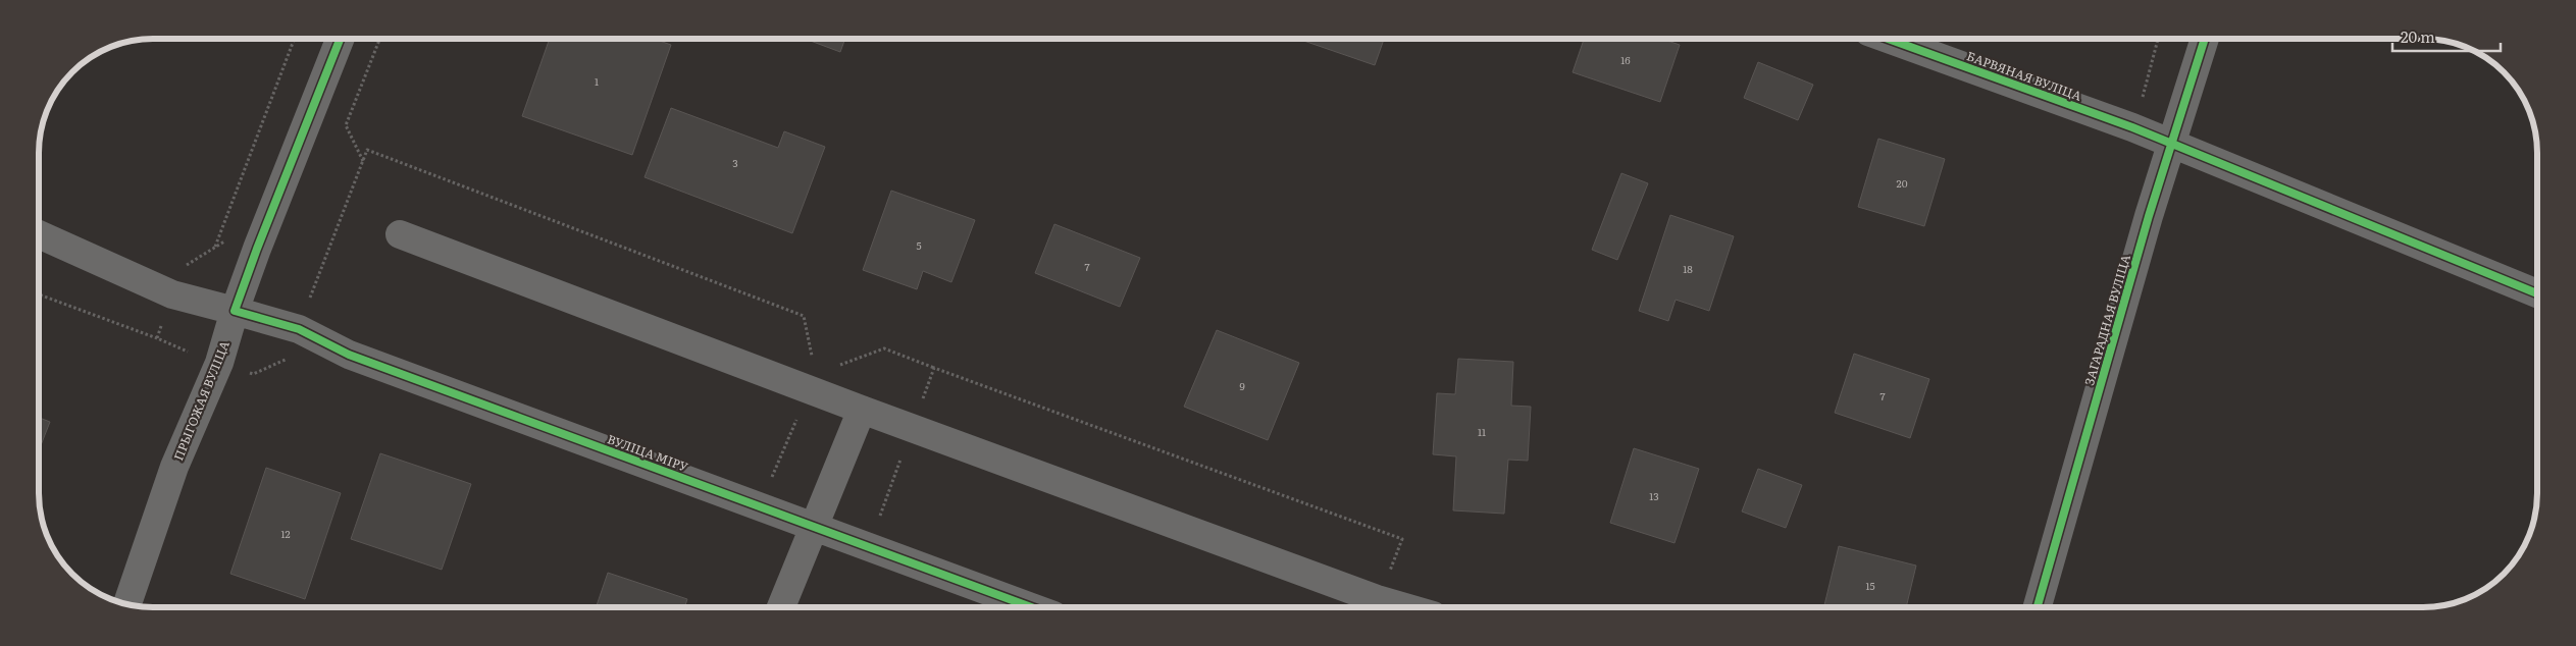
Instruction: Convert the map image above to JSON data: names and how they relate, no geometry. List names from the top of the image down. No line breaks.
{"streets":{"street":["БАРВЯНАЯ ВУЛІЦА","ЗАГАРАДНАЯ ВУЛІЦА","ПРЫГОЖАЯ ВУЛІЦА","ВУЛІЦА МІРУ"]},"crossings":[["БАРВЯНАЯ ВУЛІЦА","ЗАГАРАДНАЯ ВУЛІЦА"],["ПРЫГОЖАЯ ВУЛІЦА","ВУЛІЦА МІРУ"]],"house_numbers":["16","1","3","20","5","7","18","9","7","11","13","12","15"],"scale_bar":"20 m"}
